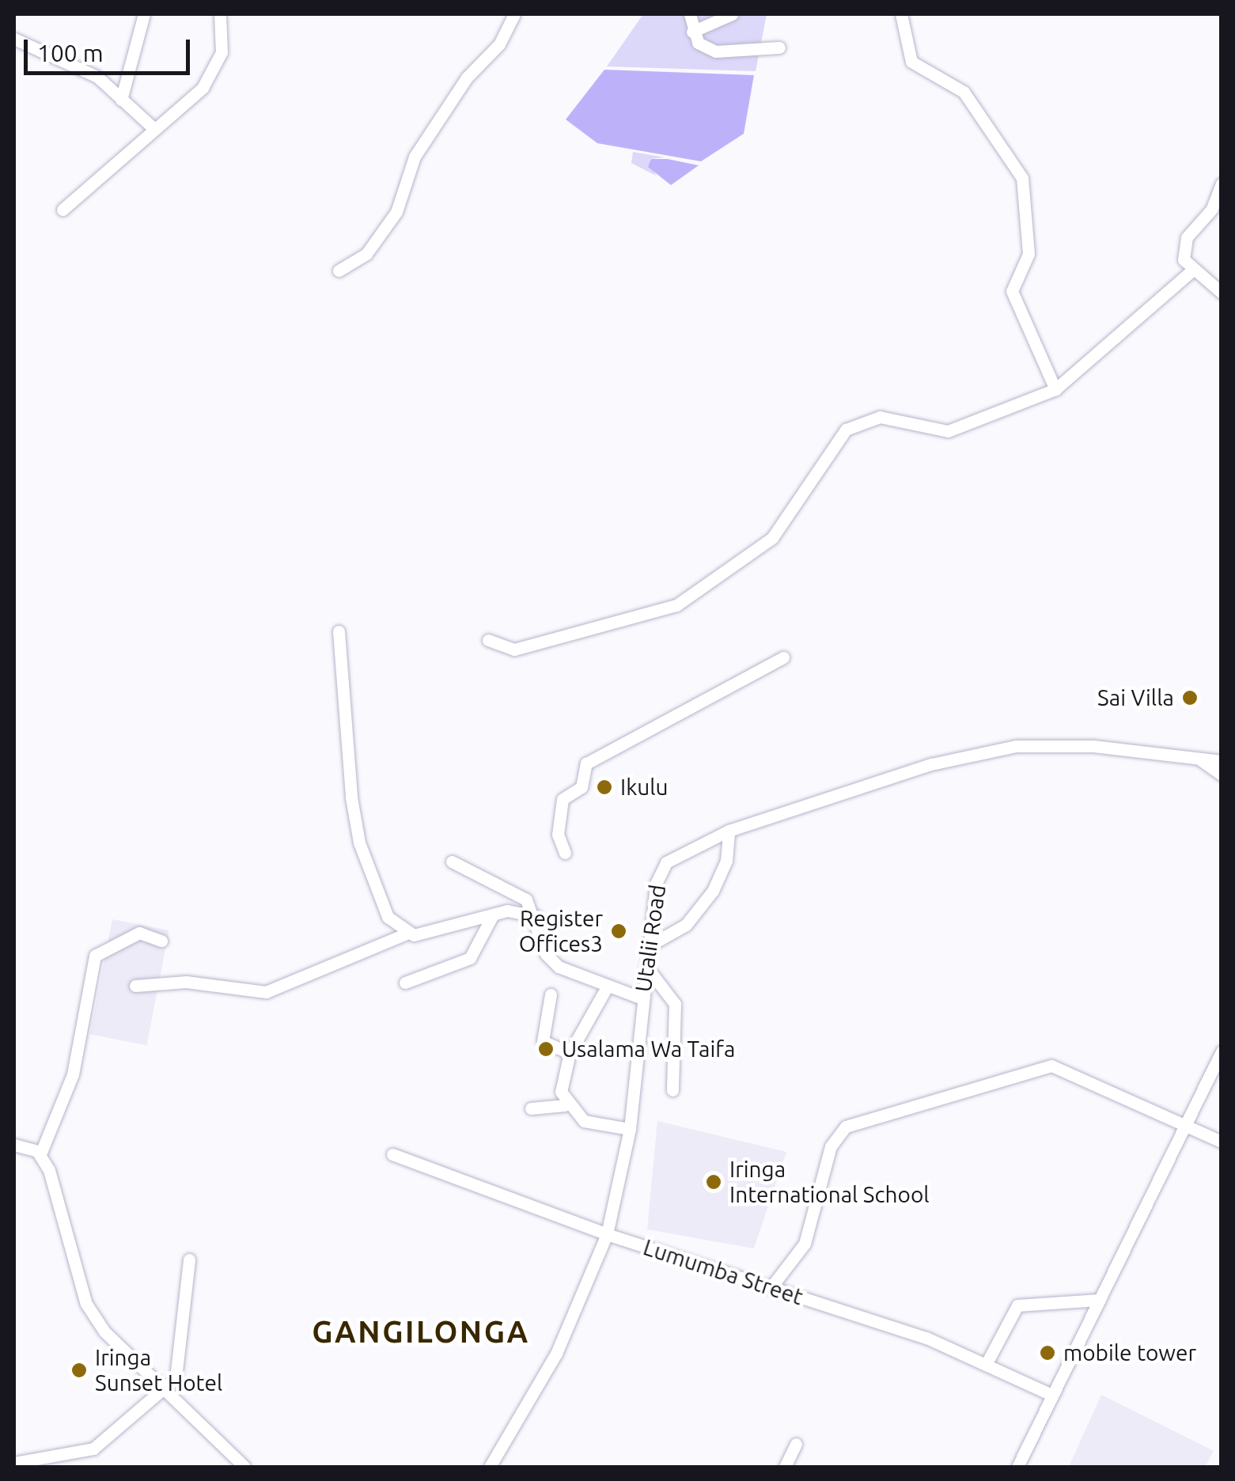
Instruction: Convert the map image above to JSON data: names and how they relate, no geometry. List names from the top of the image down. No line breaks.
{"streets":{"street":["Utalii Road","Lumumba Street"]},"crossings":[["Utalii Road","Lumumba Street"]],"districts":["GANGILONGA"],"places":["Sai Villa","Ikulu","Register Offices3","Usalama Wa Taifa","Iringa International School","mobile tower","Iringa Sunset Hotel"],"scale_bar":"100 m"}
